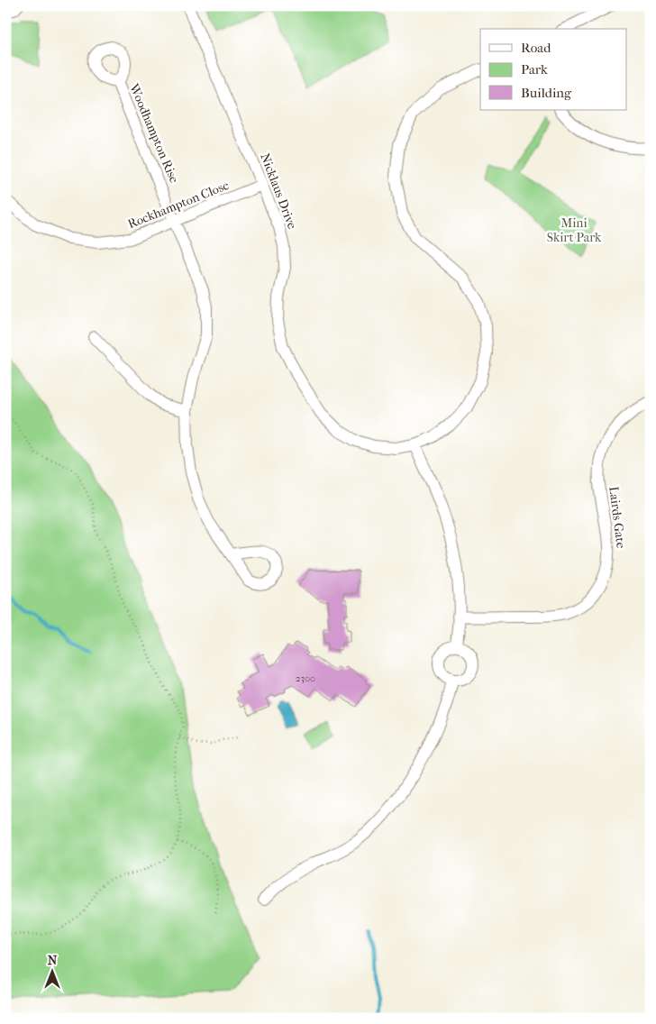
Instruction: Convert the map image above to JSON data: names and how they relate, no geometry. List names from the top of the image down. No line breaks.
{"streets":{"street":["Woodhampton Rise","Nicklaus Drive","Rockhampton Close","Lairds Gate"]},"crossings":[["Woodhampton Rise","Rockhampton Close"],["Nicklaus Drive","Rockhampton Close"]],"parks":["Mini Skirt Park"],"house_numbers":["2300"],"legend":["Road","Park","Building"],"north":"top"}
